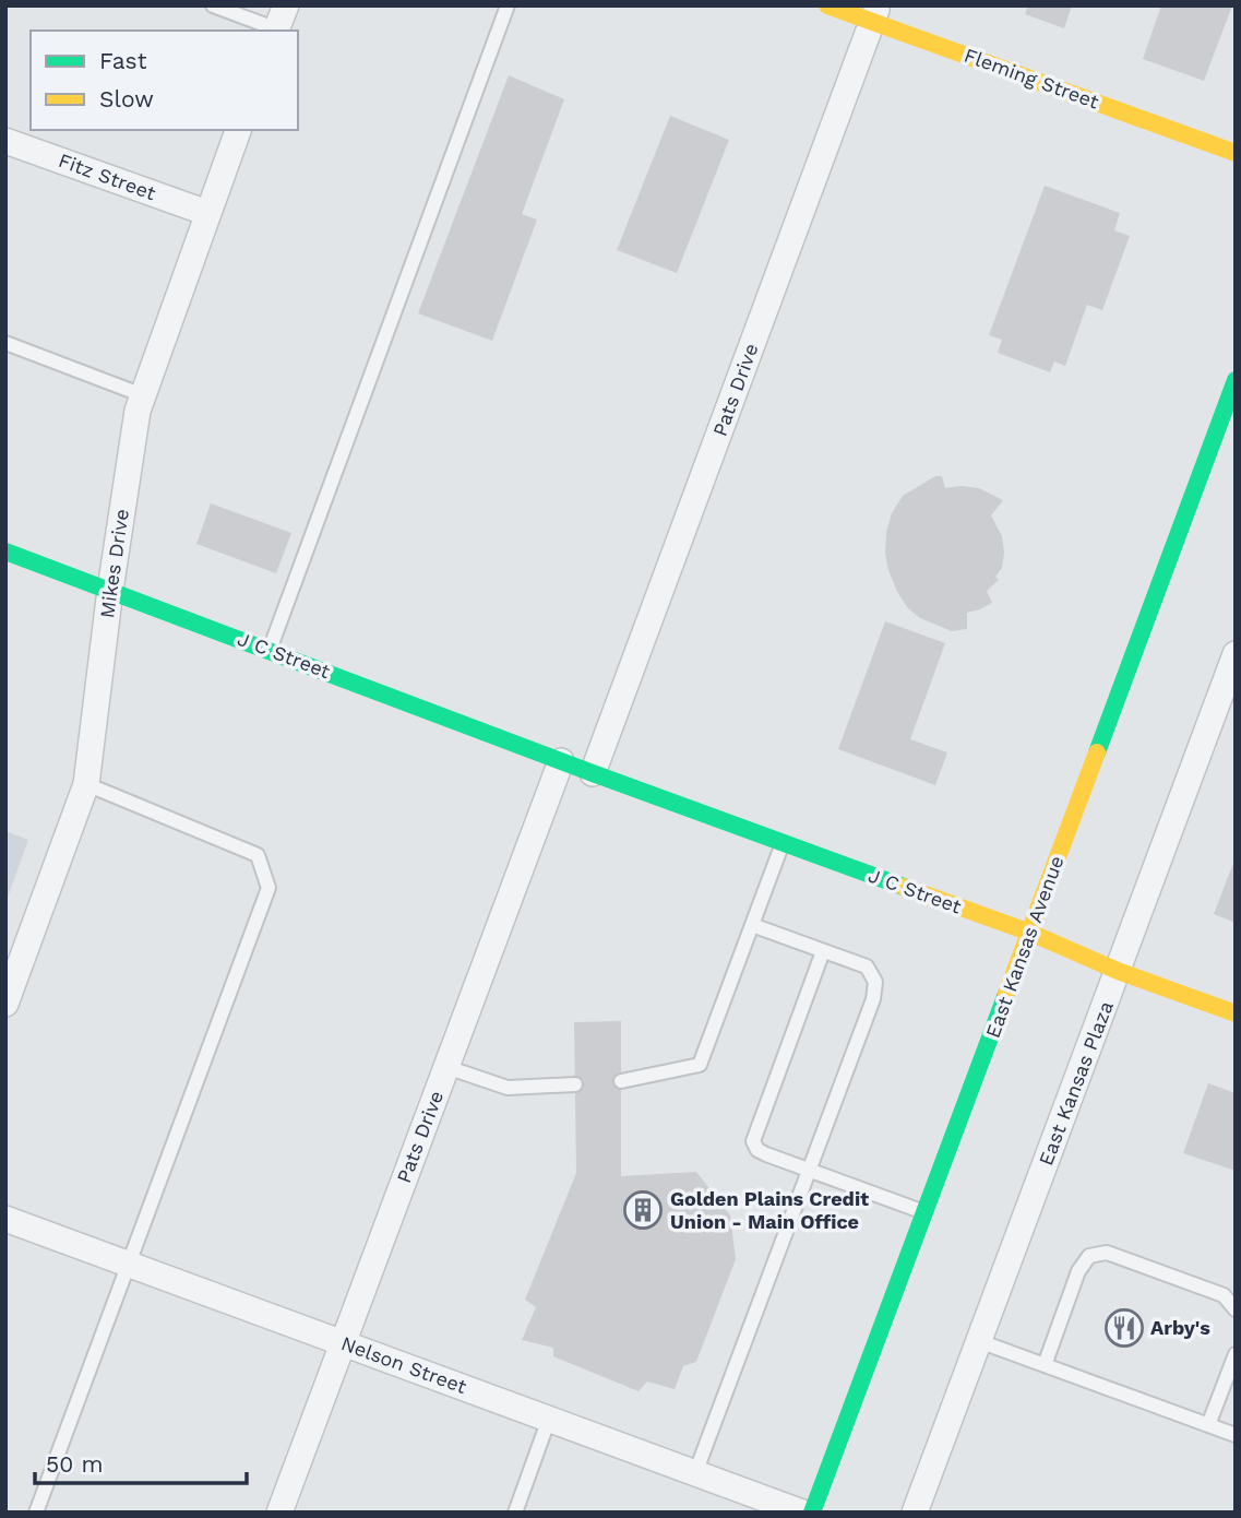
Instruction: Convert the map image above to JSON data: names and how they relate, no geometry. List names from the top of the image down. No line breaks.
{"streets":{"street":["Fleming Street","Fitz Street","Pats Drive","Mikes Drive","J C Street","East Kansas Avenue","East Kansas Plaza","Nelson Street"]},"crossings":[["Fleming Street","Pats Drive"],["Fitz Street","Mikes Drive"],["Pats Drive","J C Street"],["Pats Drive","Nelson Street"],["Mikes Drive","J C Street"],["J C Street","East Kansas Avenue"],["J C Street","East Kansas Plaza"]],"places":{"building":["Golden Plains Credit Union - Main Office"],"restaurant":["Arby's"]},"legend":["Fast","Slow"],"scale_bar":"50 m"}
